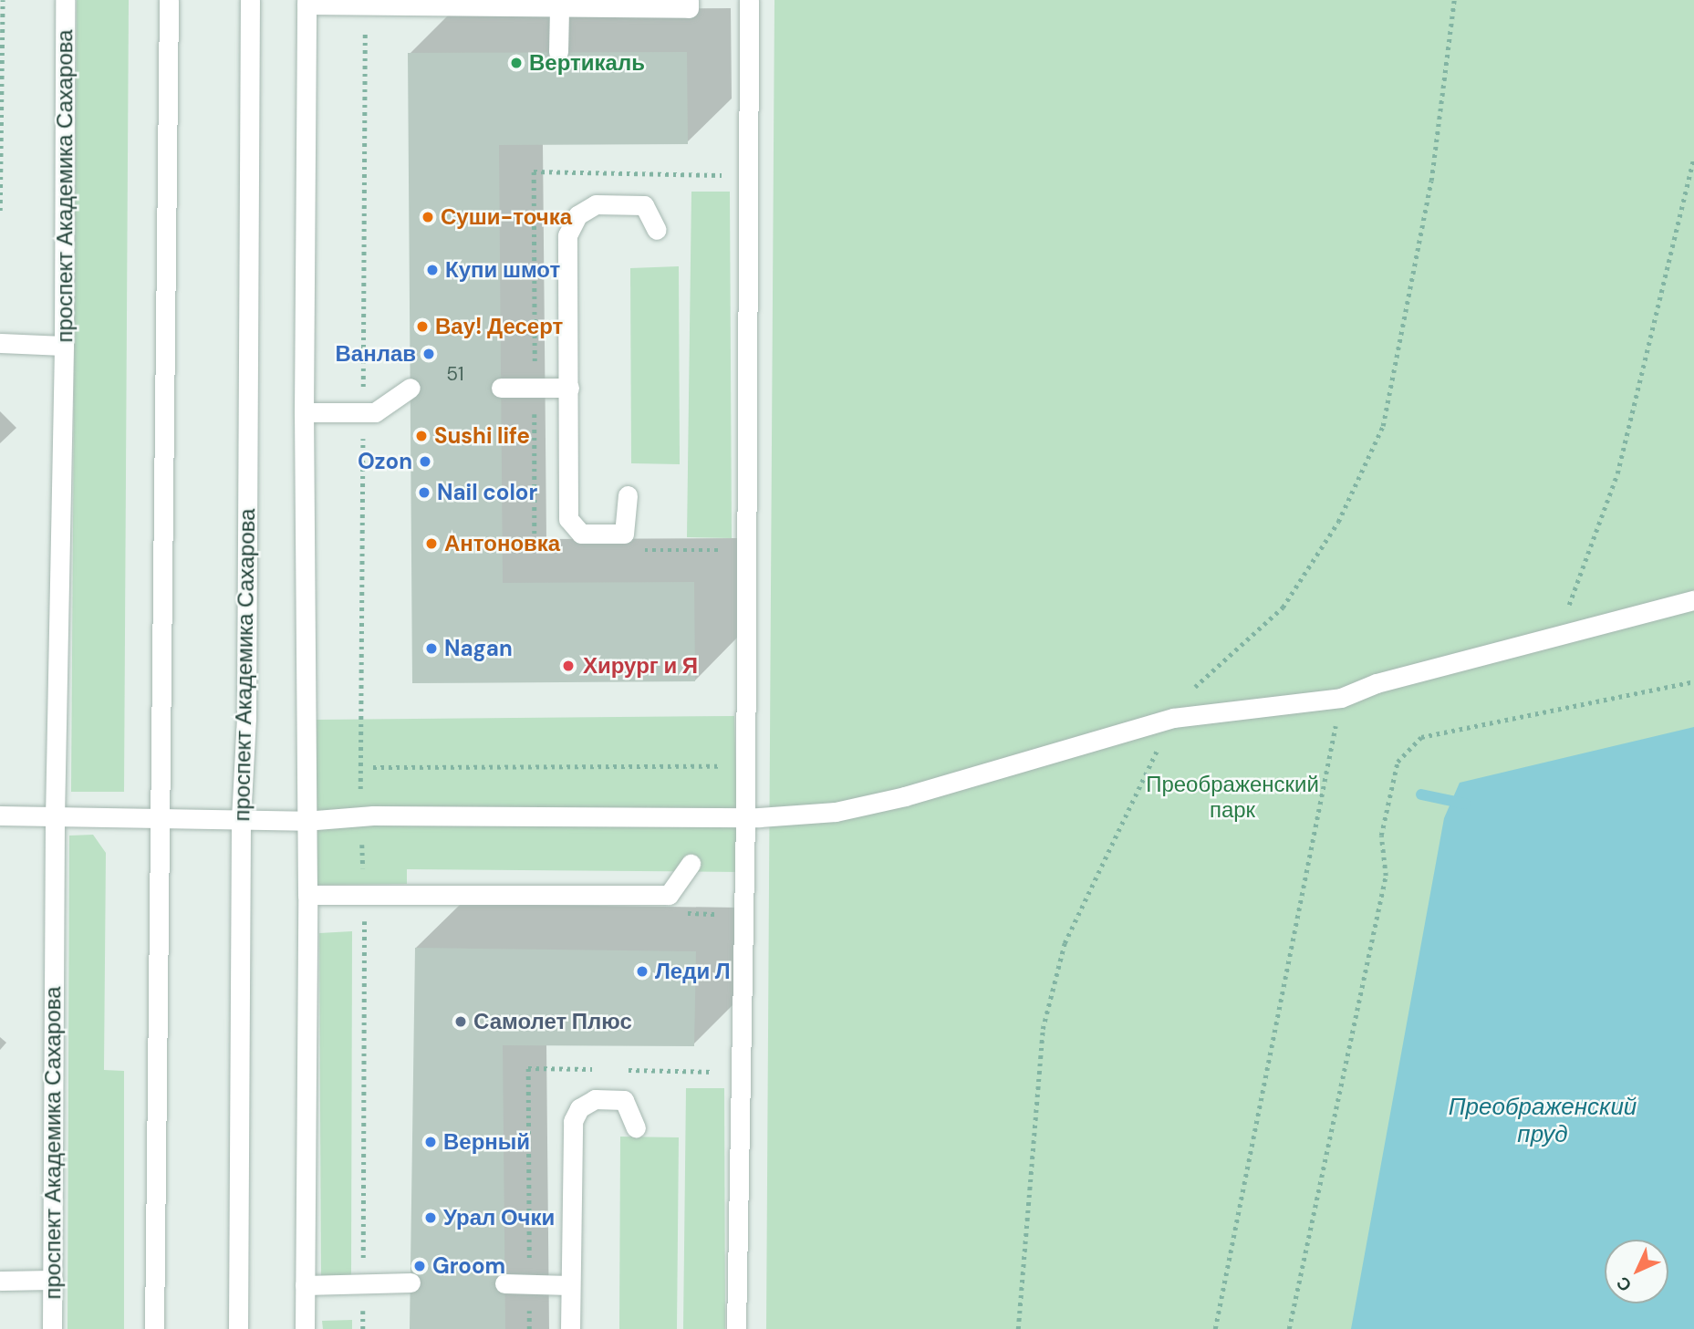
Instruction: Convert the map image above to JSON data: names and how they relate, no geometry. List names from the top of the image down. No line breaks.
{"streets":{"street":["проспект Академика Сахарова"]},"water":["Преображенский пруд"],"parks":["Преображенский парк"],"places":["Вертикаль","Суши-точка","Купи шмот","Вау! Десерт","Ванлав","Sushi life","Ozon","Nail color","Антоновка","Nagan","Хирург и Я","Леди Л","Самолет Плюс","Верный","Урал Очки","Groom"],"house_numbers":["51"],"north":"bottom left"}
